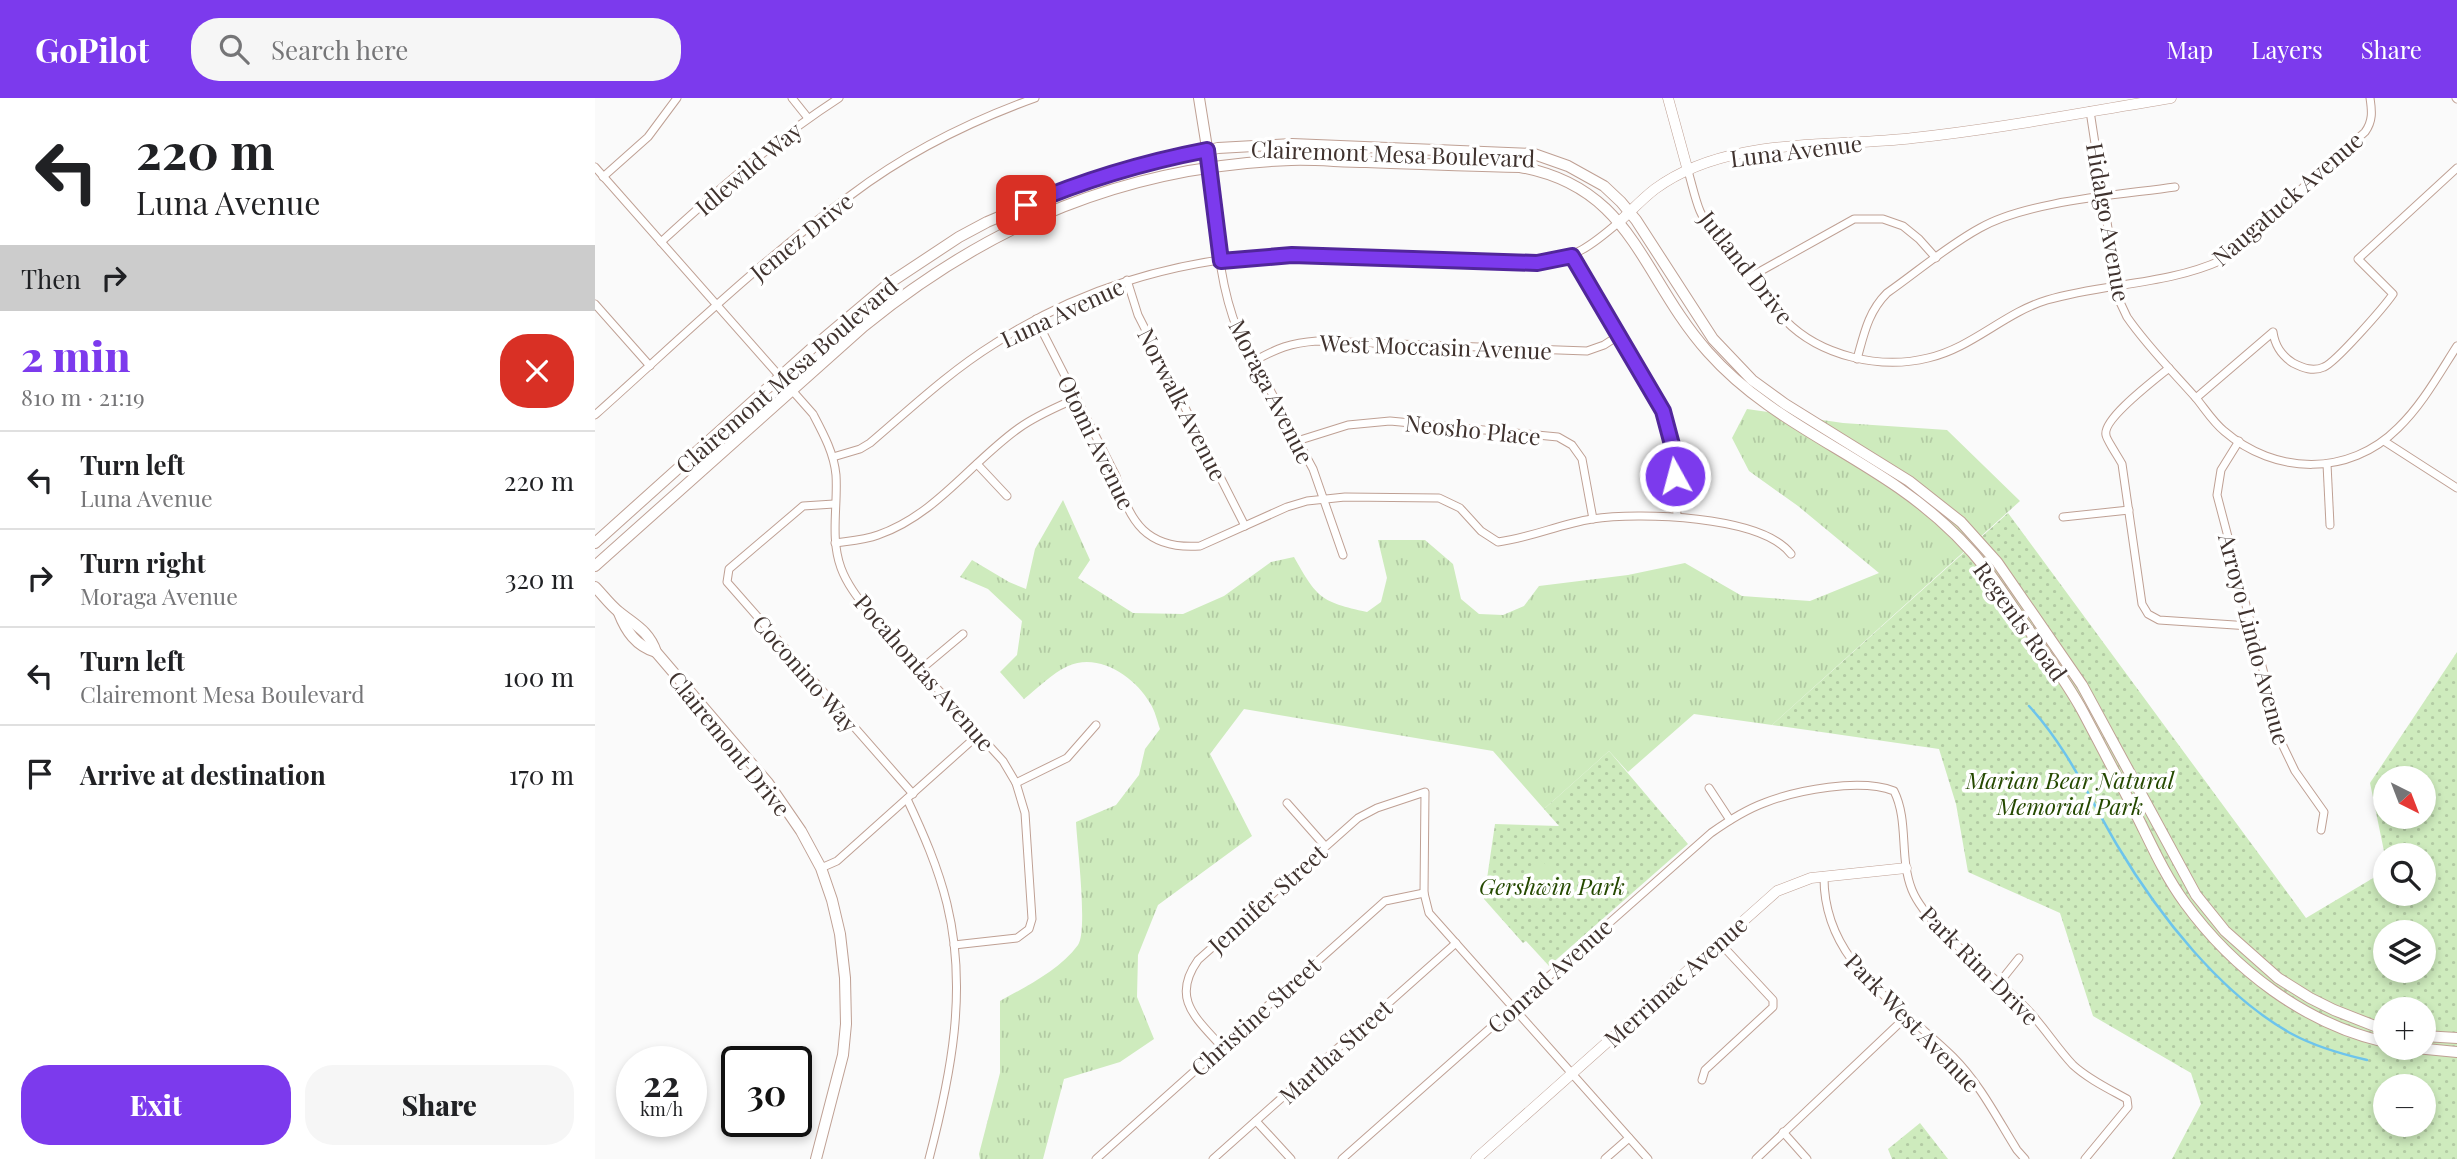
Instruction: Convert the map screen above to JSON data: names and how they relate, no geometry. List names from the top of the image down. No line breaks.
{"streets":{"main road":["Clairemont Mesa Boulevard","Moraga Avenue","Regents Road","Clairemont Drive"],"street":["Luna Avenue","Idlewild Way","Naugatuck Avenue","Hidalgo Avenue","Jemez Drive","Jutland Drive","West Moccasin Avenue","Norwalk Avenue","Neosho Place","Otomi Avenue","Arroyo Lindo Avenue","Pocahontas Avenue","Coconino Way","Jennifer Street","Park Rim Drive","Conrad Avenue","Merrimac Avenue","Christine Street","Park West Avenue","Martha Street"]},"crossings":[["Luna Avenue","Clairemont Mesa Boulevard"],["Luna Avenue","Hidalgo Avenue"],["Luna Avenue","Jutland Drive"],["Luna Avenue","Moraga Avenue"],["Luna Avenue","Norwalk Avenue"],["Luna Avenue","Otomi Avenue"],["Luna Avenue","Regents Road"],["Luna Avenue","Pocahontas Avenue"],["Clairemont Mesa Boulevard","Moraga Avenue"],["Clairemont Mesa Boulevard","Regents Road"],["Clairemont Mesa Boulevard","Pocahontas Avenue"],["Idlewild Way","Pocahontas Avenue"],["Naugatuck Avenue","Hidalgo Avenue"],["Naugatuck Avenue","Jutland Drive"],["Hidalgo Avenue","Arroyo Lindo Avenue"],["Jemez Drive","Pocahontas Avenue"],["West Moccasin Avenue","Moraga Avenue"],["Moraga Avenue","Neosho Place"],["Norwalk Avenue","Otomi Avenue"],["Pocahontas Avenue","Coconino Way"],["Jennifer Street","Christine Street"],["Park Rim Drive","Conrad Avenue"],["Park Rim Drive","Merrimac Avenue"],["Merrimac Avenue","Park West Avenue"]],"parks":["Marian Bear Natural Memorial Park","Gershwin Park"],"north":"bottom right","page":{"header":"GoPilot","search":"Search here","nav":["Map","Layers","Share"],"turn":["220 m","Luna Avenue"],"then":"Then","heading":["2 min","810 m · 21:19"],"list":[{"name":"Turn left","note":"Luna Avenue","value":"220 m"},{"name":"Turn right","note":"Moraga Avenue","value":"320 m"},{"name":"Turn left","note":"Clairemont Mesa Boulevard","value":"100 m"},{"name":"Arrive at destination","value":"170 m"}],"map_buttons":["+","−"],"speed":"22 km/h","limit":"30","buttons":["Exit","Share"]}}
